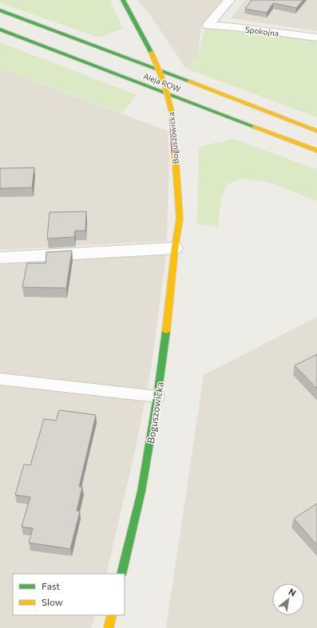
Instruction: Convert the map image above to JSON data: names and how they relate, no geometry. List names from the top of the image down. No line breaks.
{"streets":{"main road":["Aleja ROW","Boguszowicka"],"street":["Spokojna"]},"legend":["Fast","Slow"],"north":"top right"}
